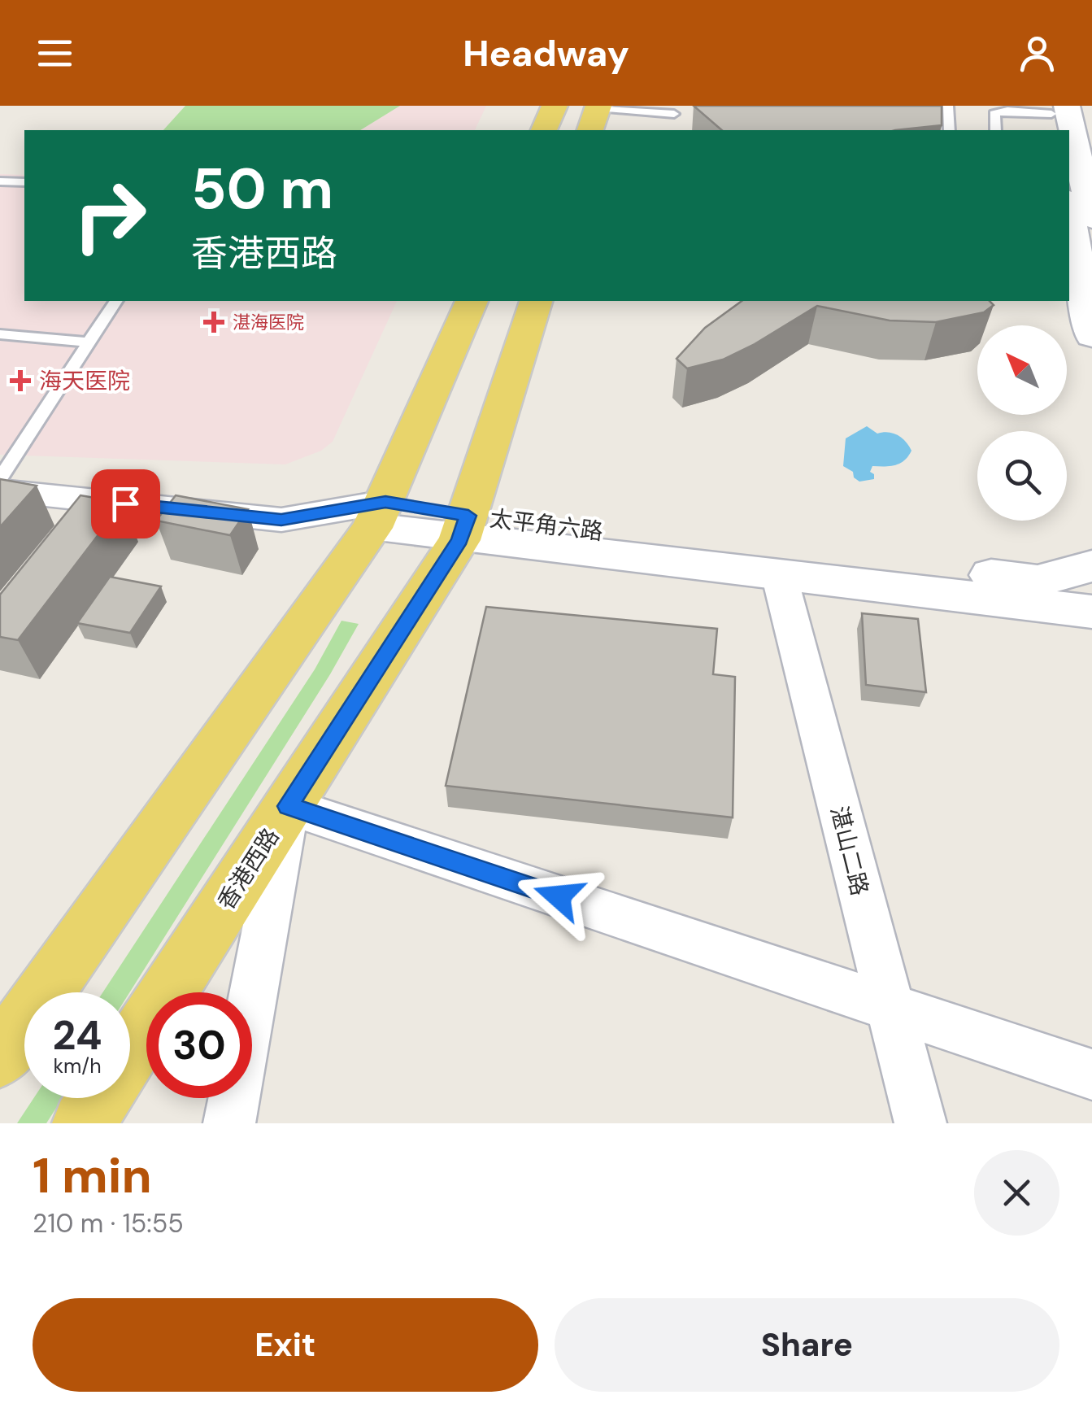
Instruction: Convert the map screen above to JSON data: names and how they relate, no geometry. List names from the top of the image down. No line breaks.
{"streets":{"main road":["太平角六路","香港西路"],"street":["湛山二路"]},"crossings":[["太平角六路","湛山二路"],["太平角六路","香港西路"]],"places":{"health":["湛海医院","海天医院"]},"north":"top left","page":{"header":"Headway","turn":["50 m","香港西路"],"speed":"24 km/h","limit":"30","heading":["1 min","210 m · 15:55"],"buttons":["Exit","Share"]}}
